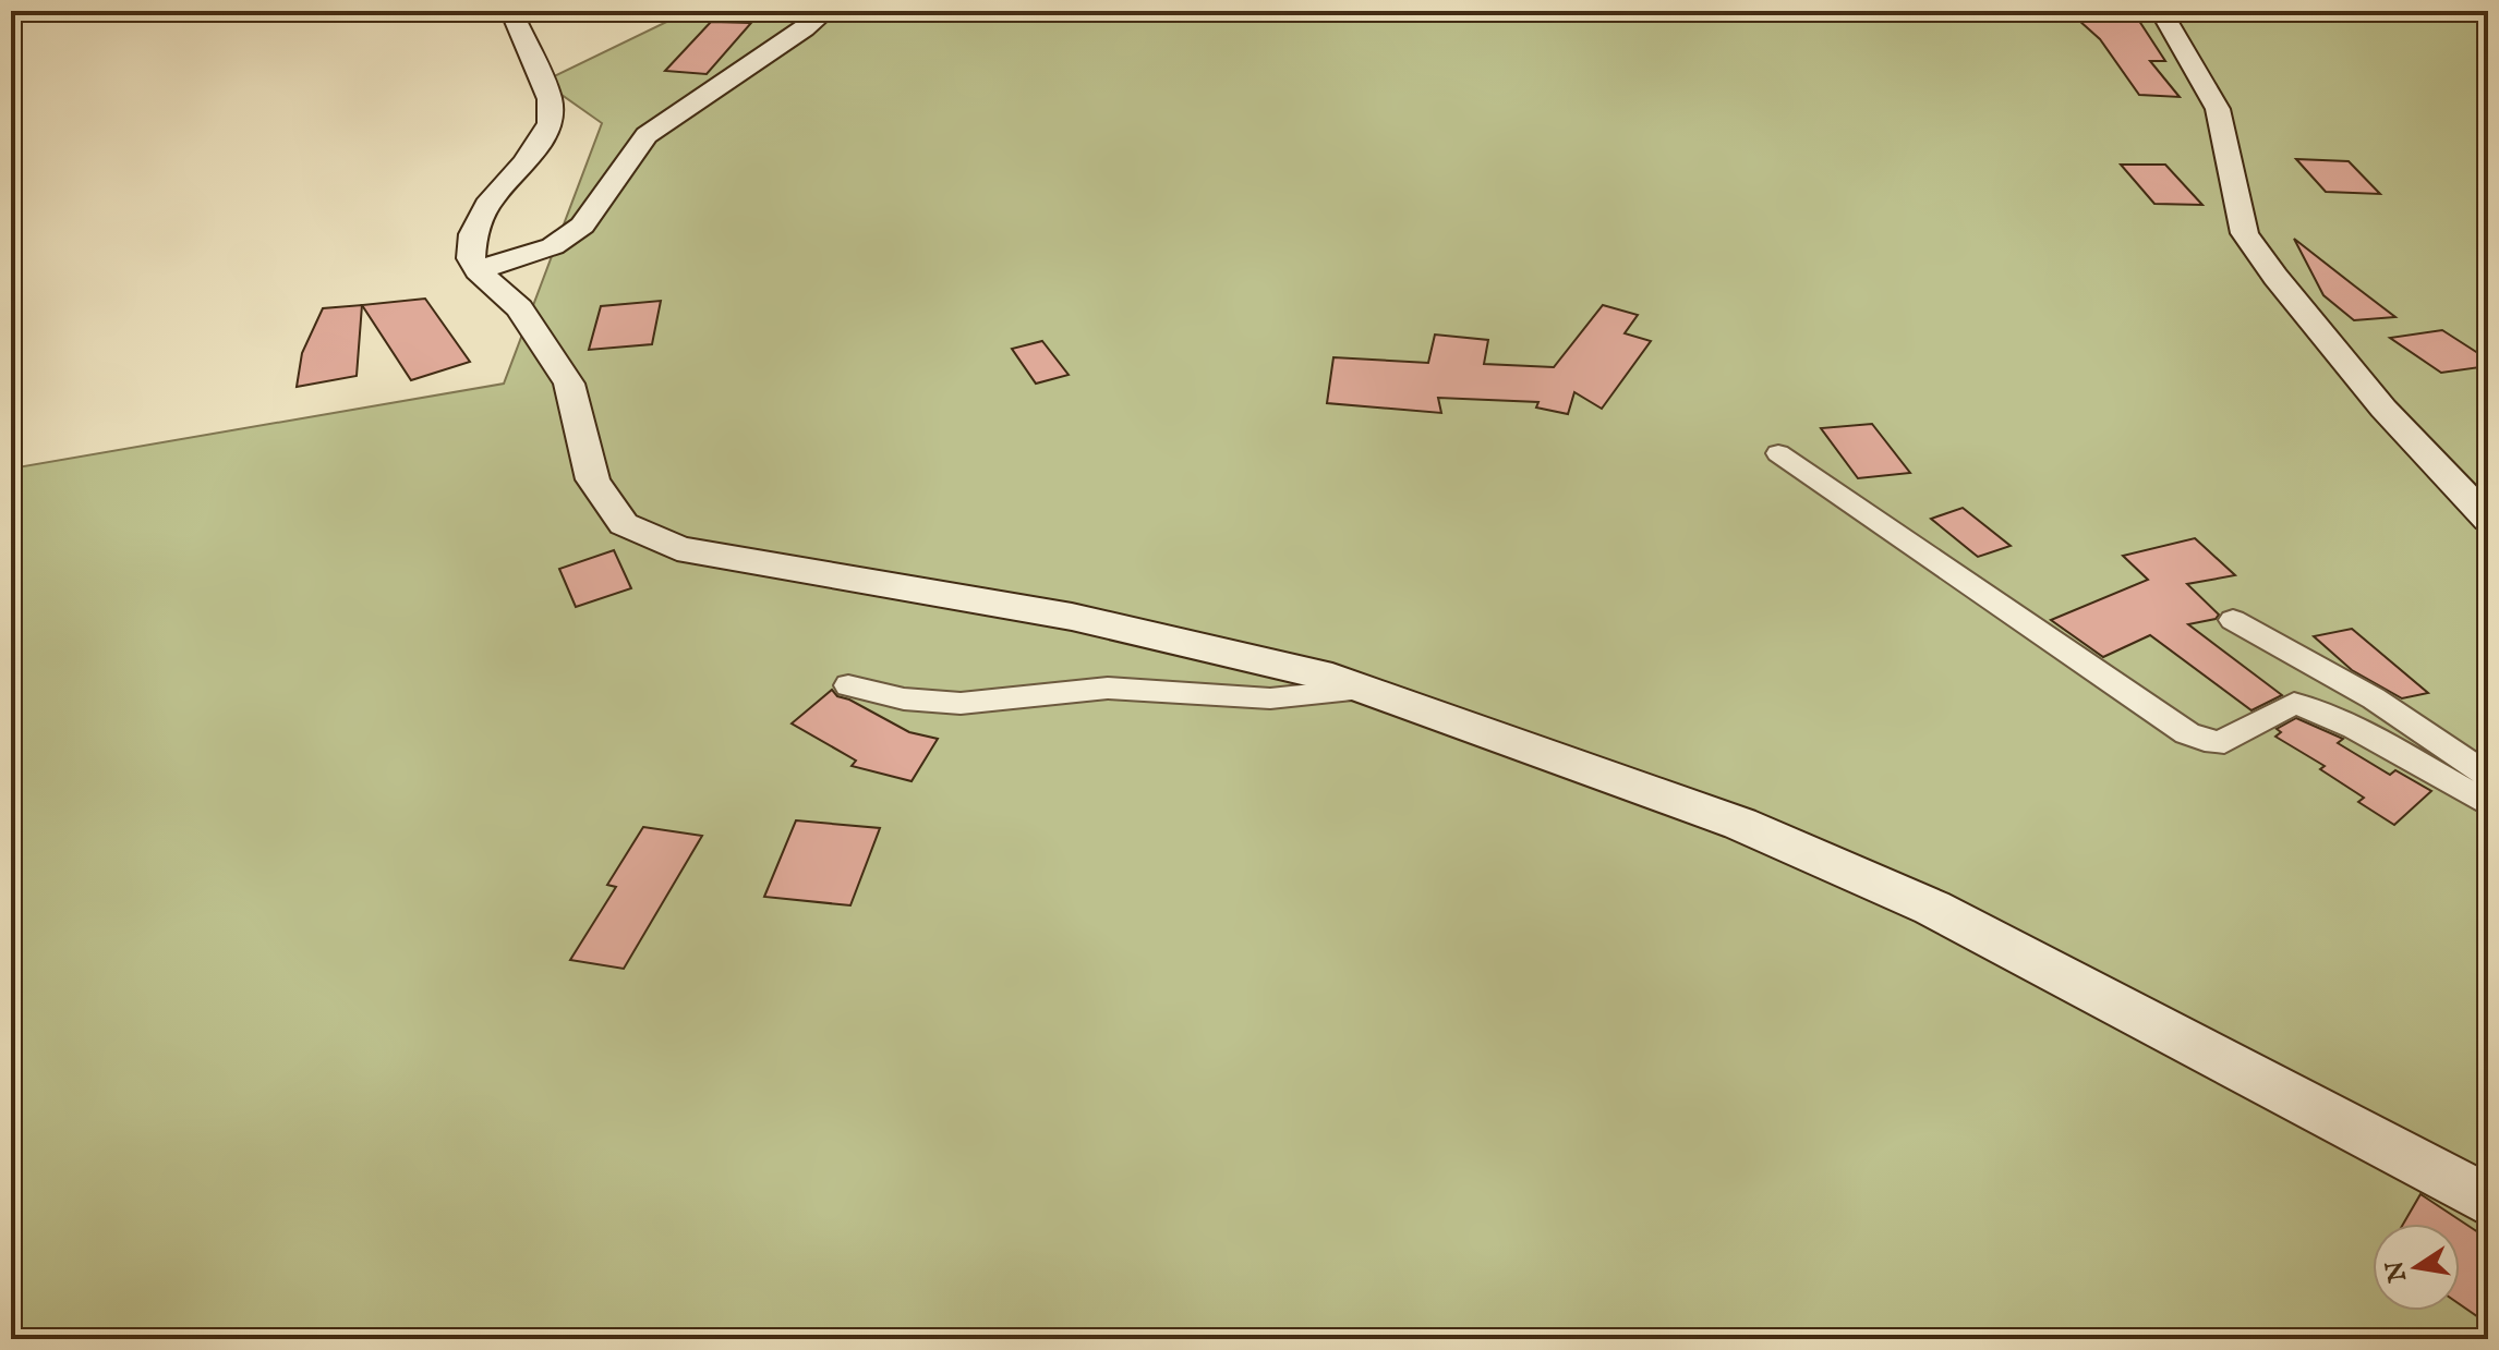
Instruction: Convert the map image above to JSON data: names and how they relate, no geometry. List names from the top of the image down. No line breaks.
{"north":"left"}
